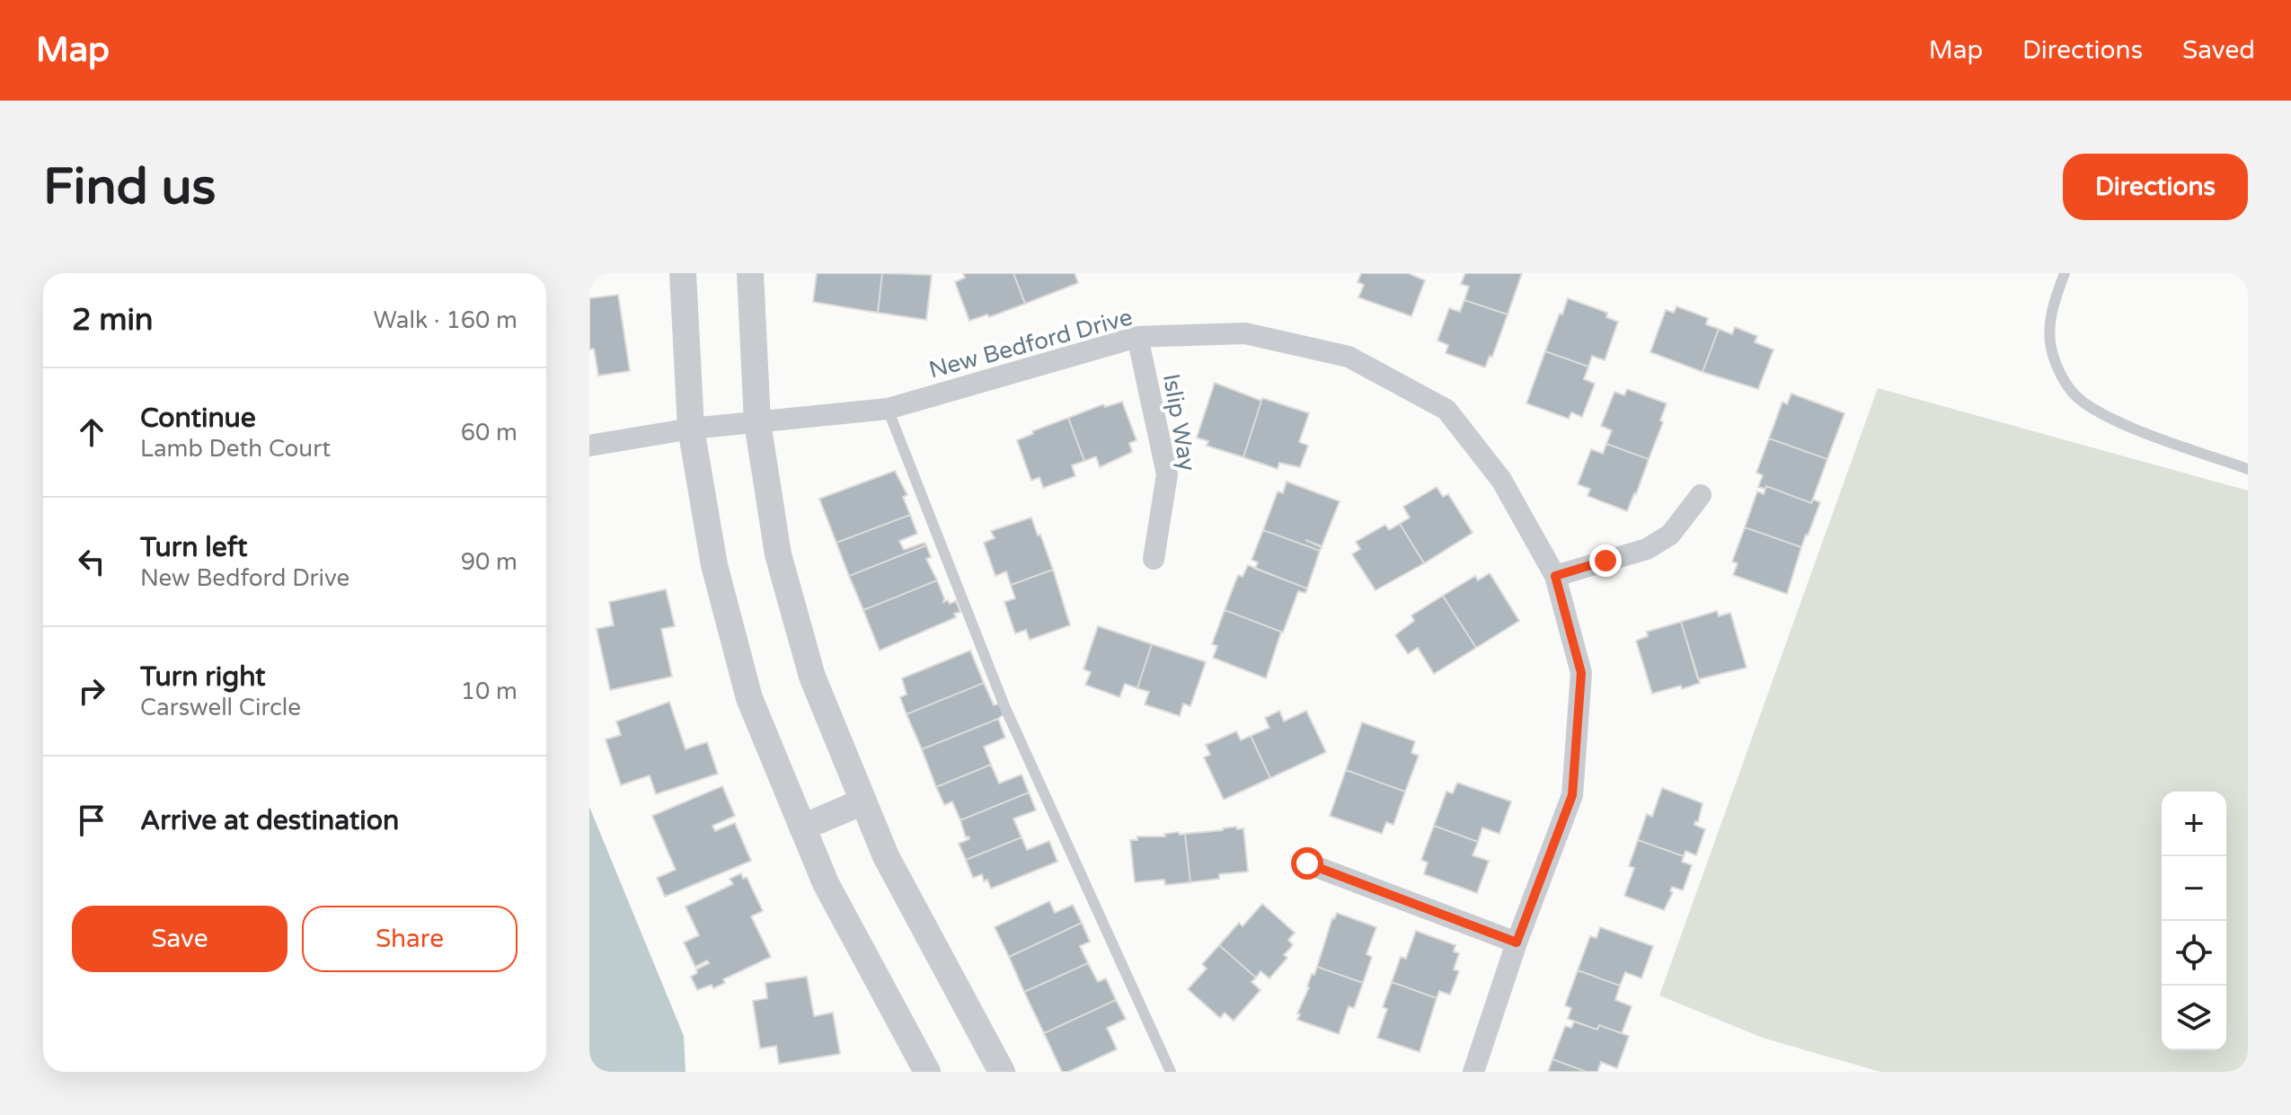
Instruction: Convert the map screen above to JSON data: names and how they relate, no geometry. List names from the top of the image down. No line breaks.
{"streets":{"street":["New Bedford Drive","Islip Way"]},"crossings":[["New Bedford Drive","Islip Way"]],"page":{"header":"Map","nav":["Map","Directions","Saved"],"buttons":["Directions",["Save","Share"]],"title":"Find us","heading":["2 min","Walk · 160 m"],"list":[["Continue","Lamb Deth Court","60 m"],["Turn left","New Bedford Drive","90 m"],["Turn right","Carswell Circle","10 m"],"Arrive at destination"],"map_buttons":["+","−"]}}
